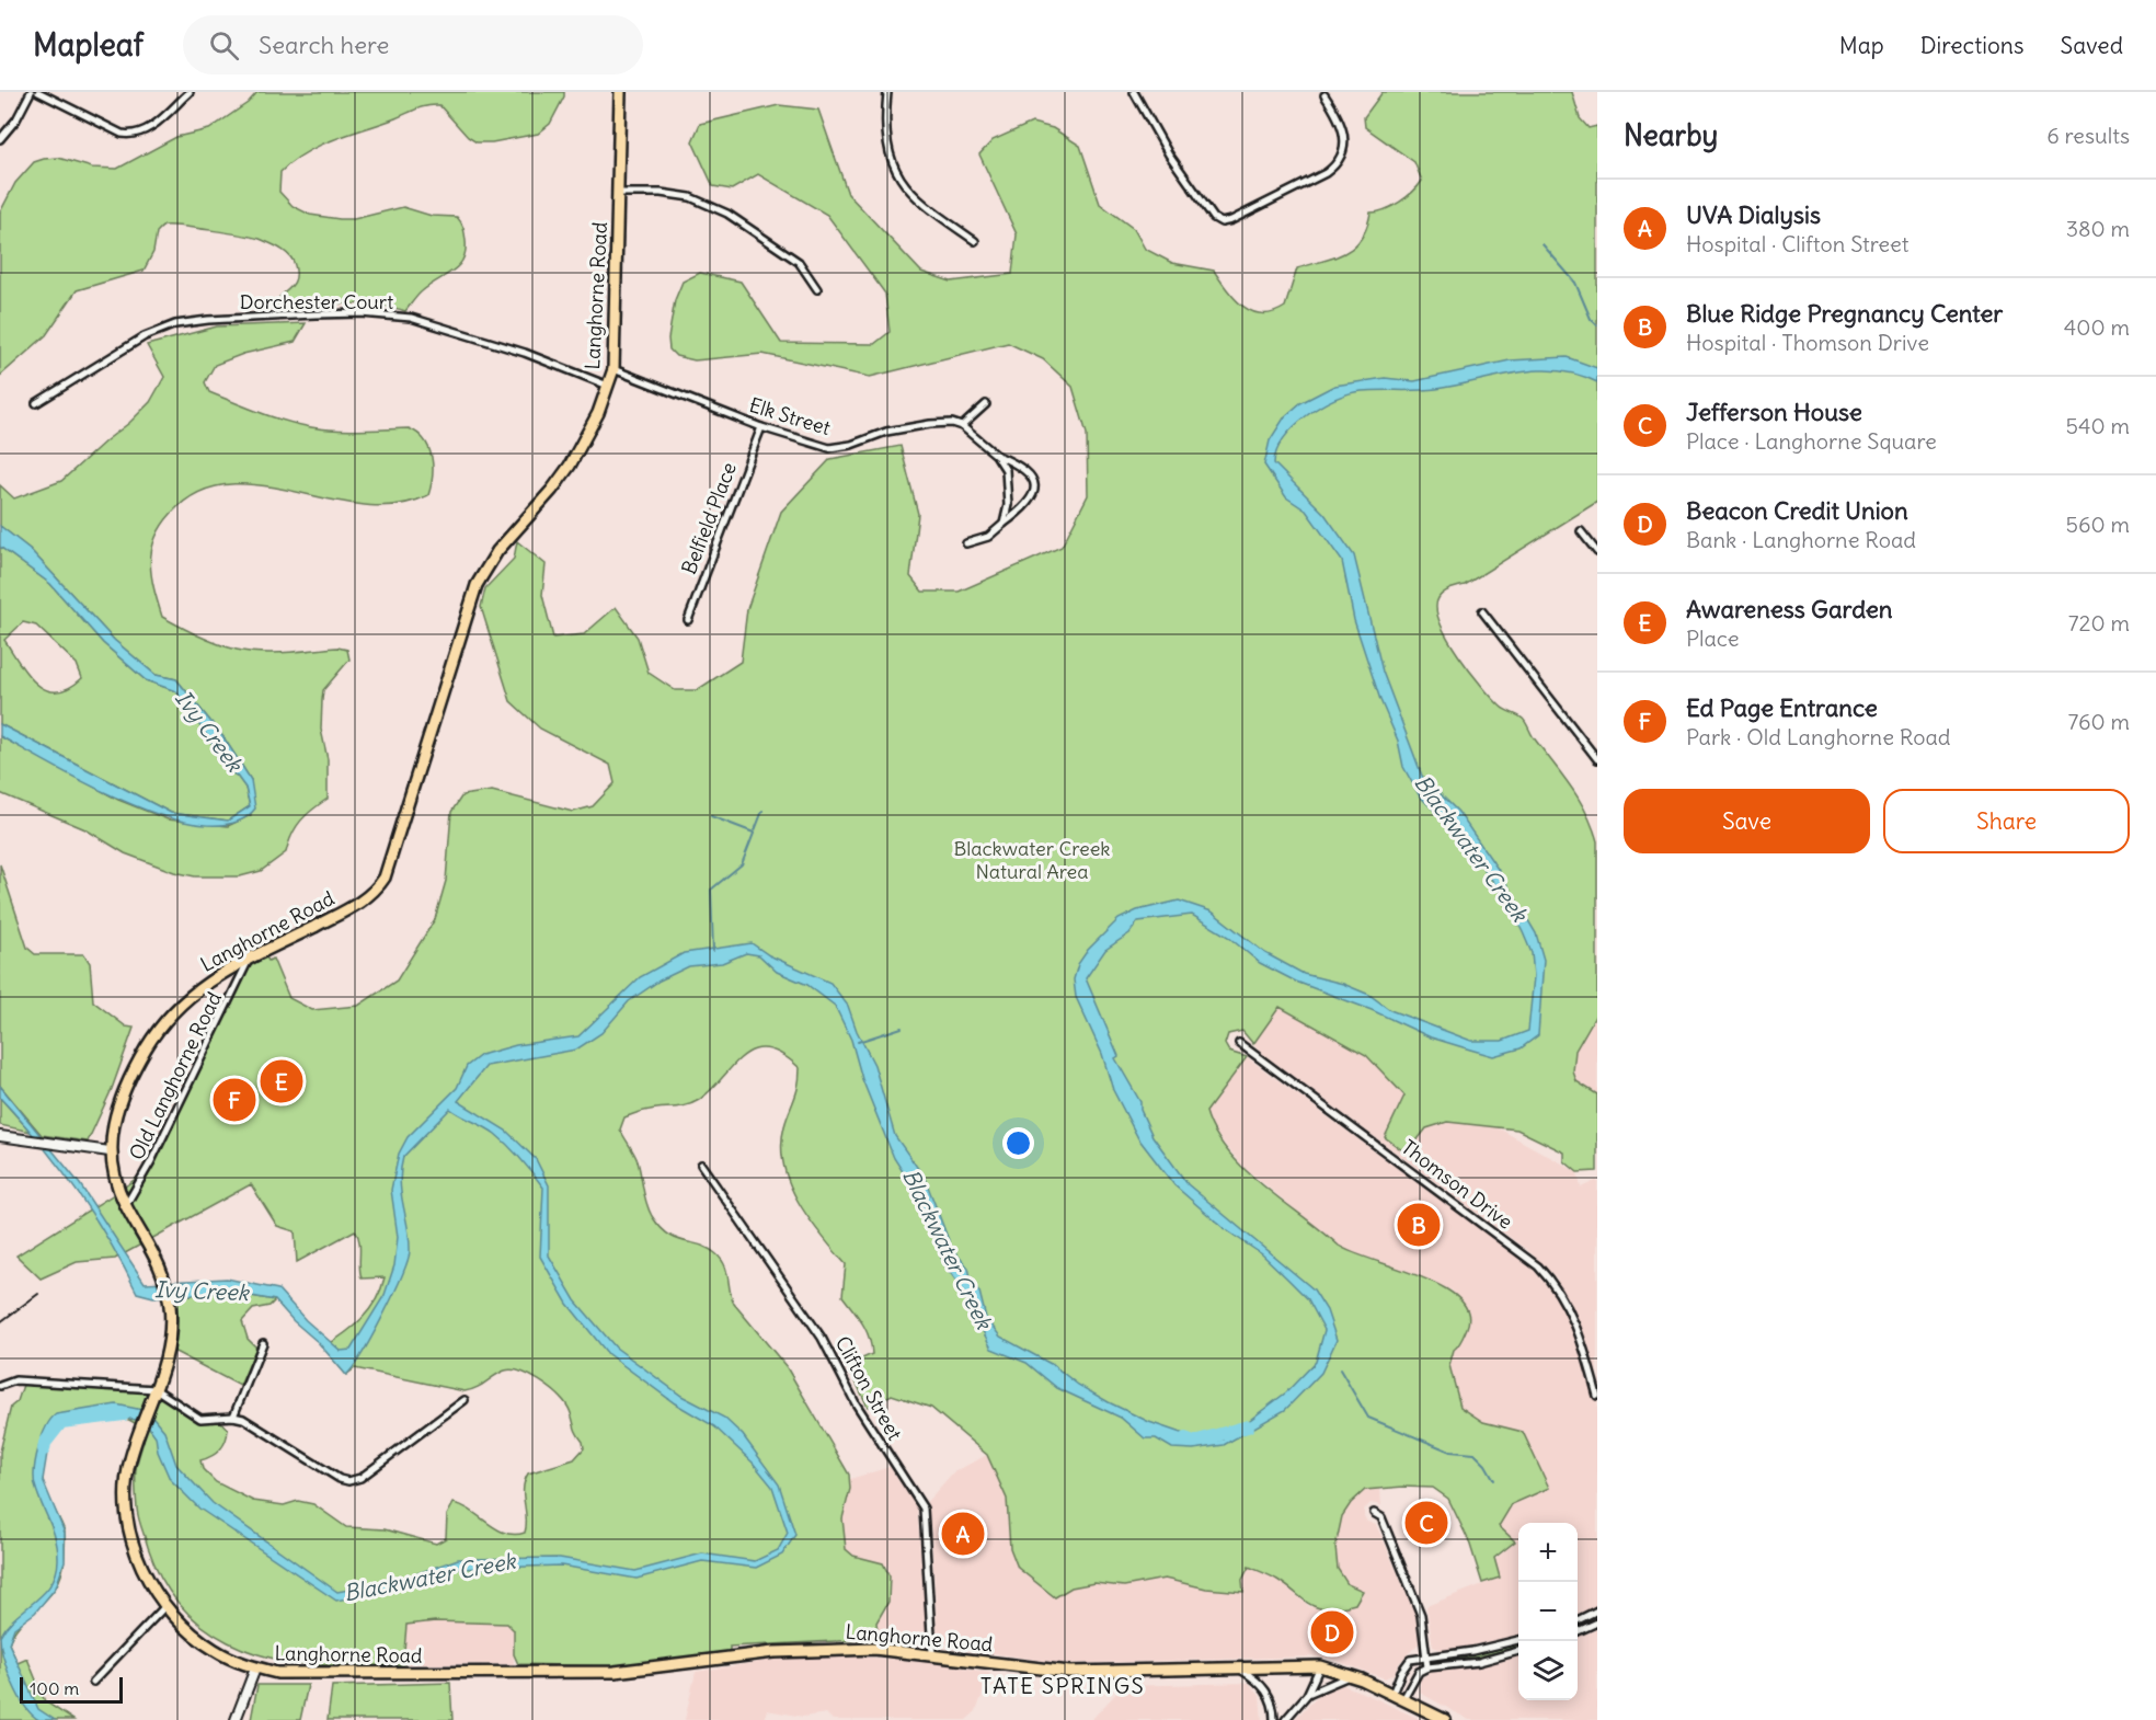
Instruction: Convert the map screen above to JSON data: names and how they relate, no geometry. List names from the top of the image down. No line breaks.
{"streets":{"main road":["Langhorne Road"],"street":["Dorchester Court","Elk Street","Belfield Place","Old Langhorne Road","Thomson Drive","Clifton Street"]},"crossings":[["Langhorne Road","Dorchester Court"],["Langhorne Road","Elk Street"],["Langhorne Road","Old Langhorne Road"],["Langhorne Road","Clifton Street"],["Elk Street","Belfield Place"]],"districts":["TATE SPRINGS"],"water":["Ivy Creek","Blackwater Creek"],"parks":["Blackwater Creek Natural Area"],"scale_bar":"100 m","page":{"header":"Mapleaf","search":"Search here","nav":["Map","Directions","Saved"],"heading":["Nearby","6 results"],"list":[{"mark":"A","name":"UVA Dialysis","note":"Hospital · Clifton Street","value":"380 m"},{"mark":"B","name":"Blue Ridge Pregnancy Center","note":"Hospital · Thomson Drive","value":"400 m"},{"mark":"C","name":"Jefferson House","note":"Place · Langhorne Square","value":"540 m"},{"mark":"D","name":"Beacon Credit Union","note":"Bank · Langhorne Road","value":"560 m"},{"mark":"E","name":"Awareness Garden","note":"Place","value":"720 m"},{"mark":"F","name":"Ed Page Entrance","note":"Park · Old Langhorne Road","value":"760 m"}],"buttons":["Save","Share"],"pins":["E","F","B","C","A","D"],"map_buttons":["+","−"],"scale":"100 m"}}
